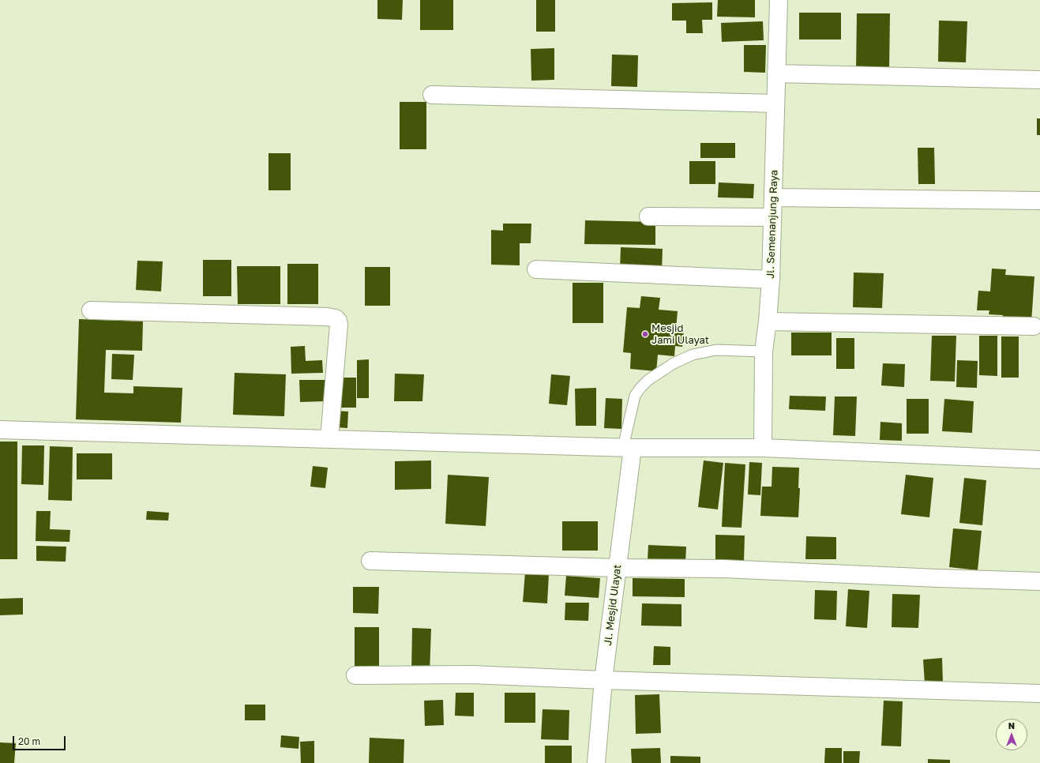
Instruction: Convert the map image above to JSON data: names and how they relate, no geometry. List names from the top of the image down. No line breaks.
{"streets":{"street":["Jl. Semenanjung Raya","Jl. Mesjid Ulayat"]},"places":["Mesjid Jami Ulayat"],"scale_bar":"20 m","north":"top"}
